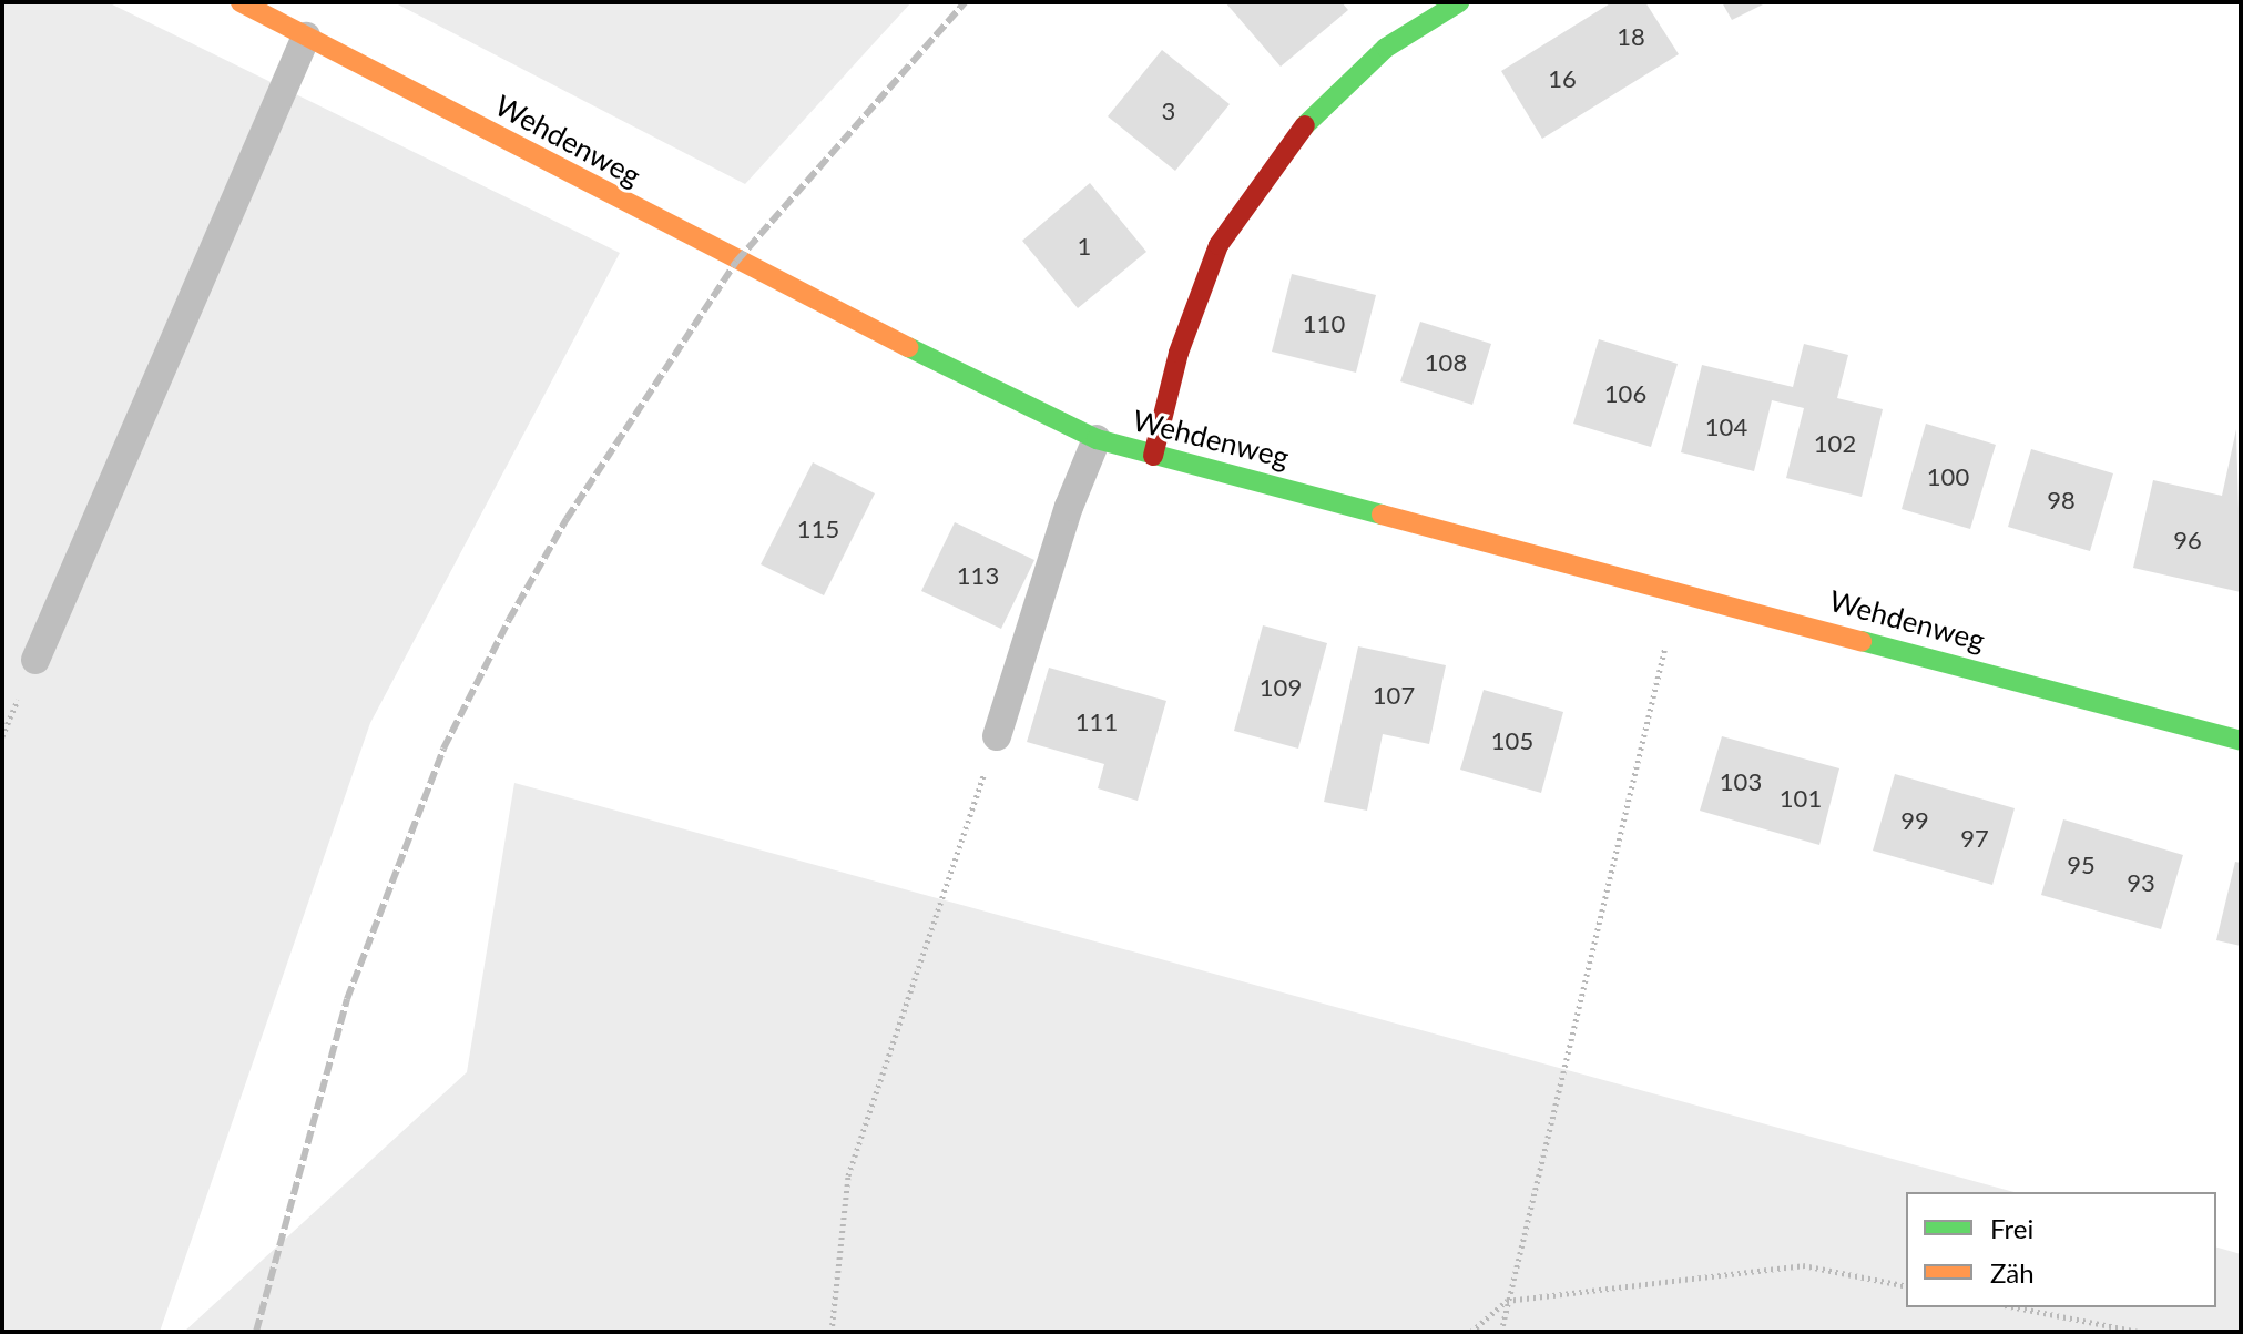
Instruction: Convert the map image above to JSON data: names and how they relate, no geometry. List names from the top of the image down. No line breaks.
{"streets":{"main road":["Wehdenweg"]},"house_numbers":["18","16","3","1","110","108","106","104","102","100","98","115","96","113","109","107","111","105","103","101","99","97","95","93"],"legend":["Frei","Zäh"]}
